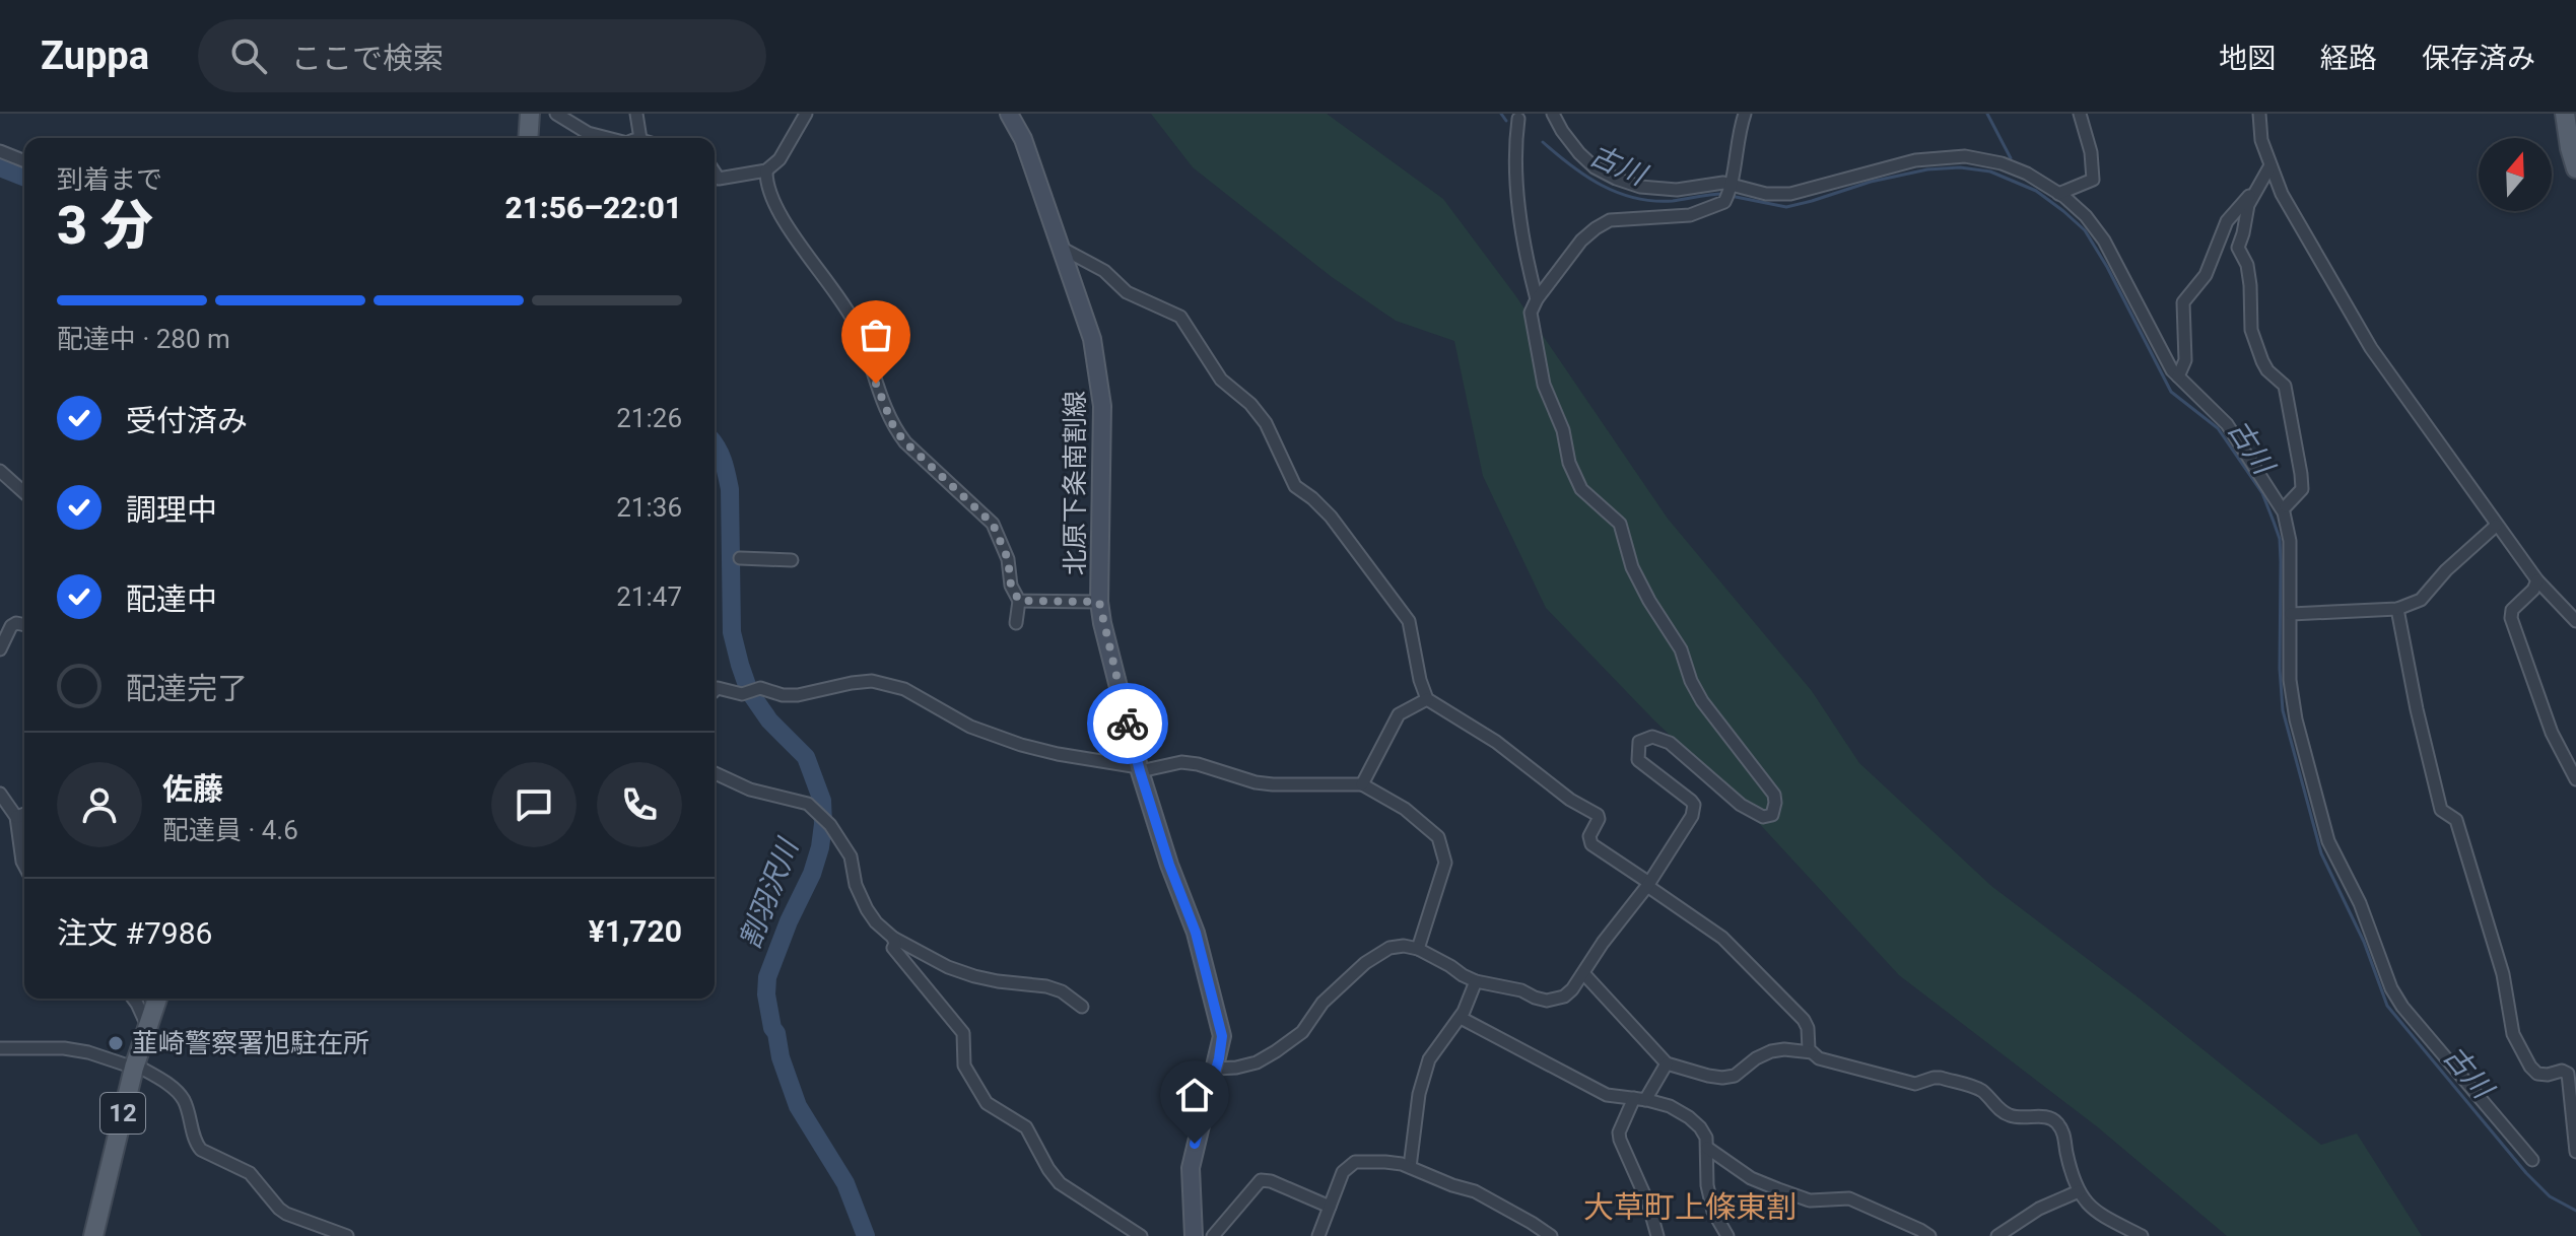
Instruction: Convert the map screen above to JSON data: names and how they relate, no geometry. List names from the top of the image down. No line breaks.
{"streets":{"main road":["北原下条南割線","12"]},"districts":["大草町上條東割"],"water":["古川","割羽沢川"],"places":["韮崎警察署旭駐在所"],"north":"top","page":{"header":"Zuppa","search":"ここで検索","nav":["地図","経路","保存済み"],"heading":["3 分","到着まで","21:56–22:01"],"panel":["佐藤","配達員 · 4.6","注文 #7986","¥1,720"],"bar":"配達中 · 280 m","list":[["受付済み","21:26"],["調理中","21:36"],["配達中","21:47"],"配達完了"]}}
